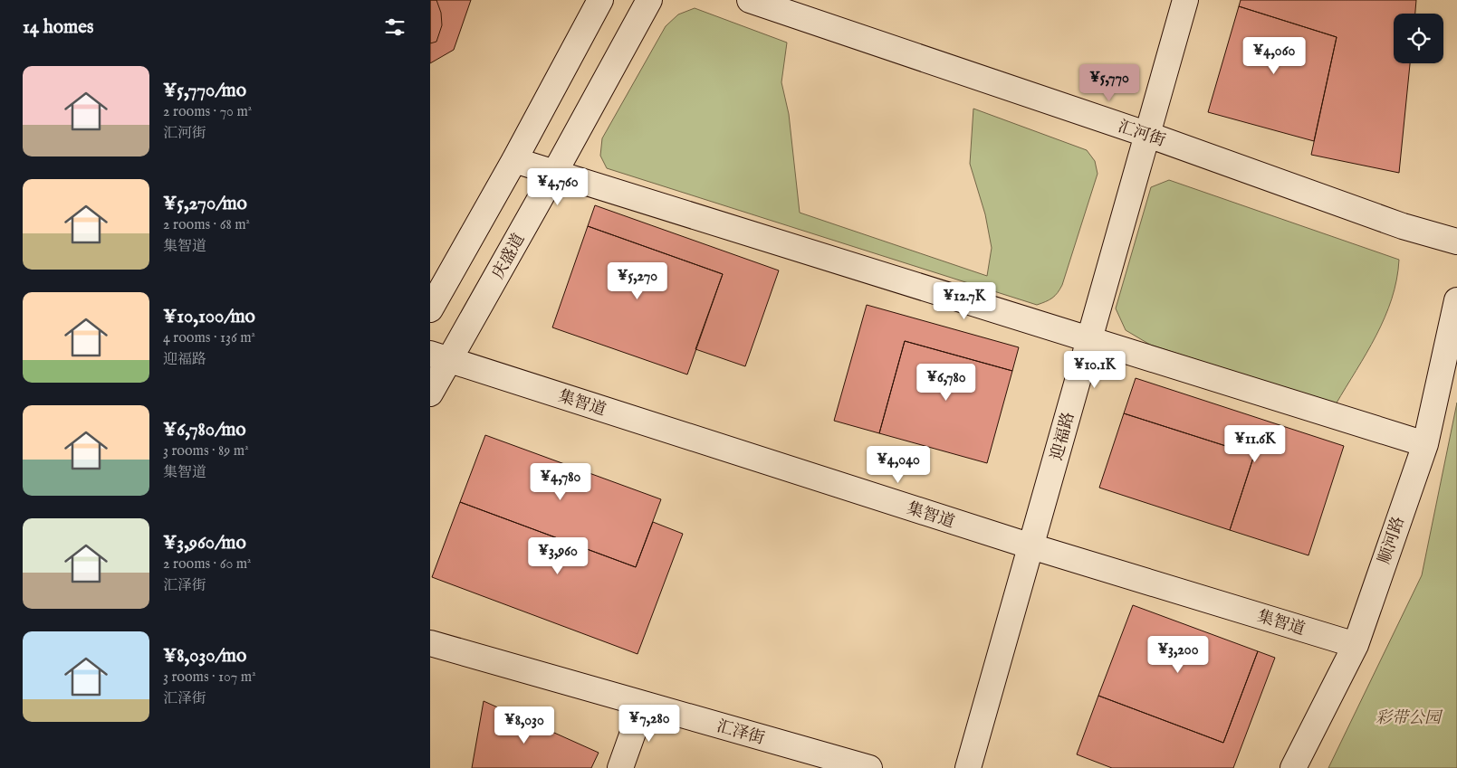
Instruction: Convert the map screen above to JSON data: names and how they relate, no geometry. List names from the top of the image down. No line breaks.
{"streets":{"street":["汇河街","庆盛道","集智道","迎福路","顺河路","汇泽街"]},"crossings":[["汇河街","迎福路"],["庆盛道","集智道"],["集智道","迎福路"],["集智道","顺河路"]],"parks":["彩带公园"],"page":{"heading":"14 homes","price":["¥4,060","¥5,770","¥4,760","¥5,270","¥12.7K","¥10.1K","¥6,780","¥11.6K","¥4,040","¥4,780","¥3,960","¥3,200","¥7,280","¥8,030"],"list":[{"name":"¥5,770/mo","note":"2 rooms · 70 m² · 汇河街"},{"name":"¥5,270/mo","note":"2 rooms · 68 m² · 集智道"},{"name":"¥10,100/mo","note":"4 rooms · 136 m² · 迎福路"},{"name":"¥6,780/mo","note":"3 rooms · 89 m² · 集智道"},{"name":"¥3,960/mo","note":"2 rooms · 60 m² · 汇泽街"},{"name":"¥8,030/mo","note":"3 rooms · 107 m² · 汇泽街"}]}}
